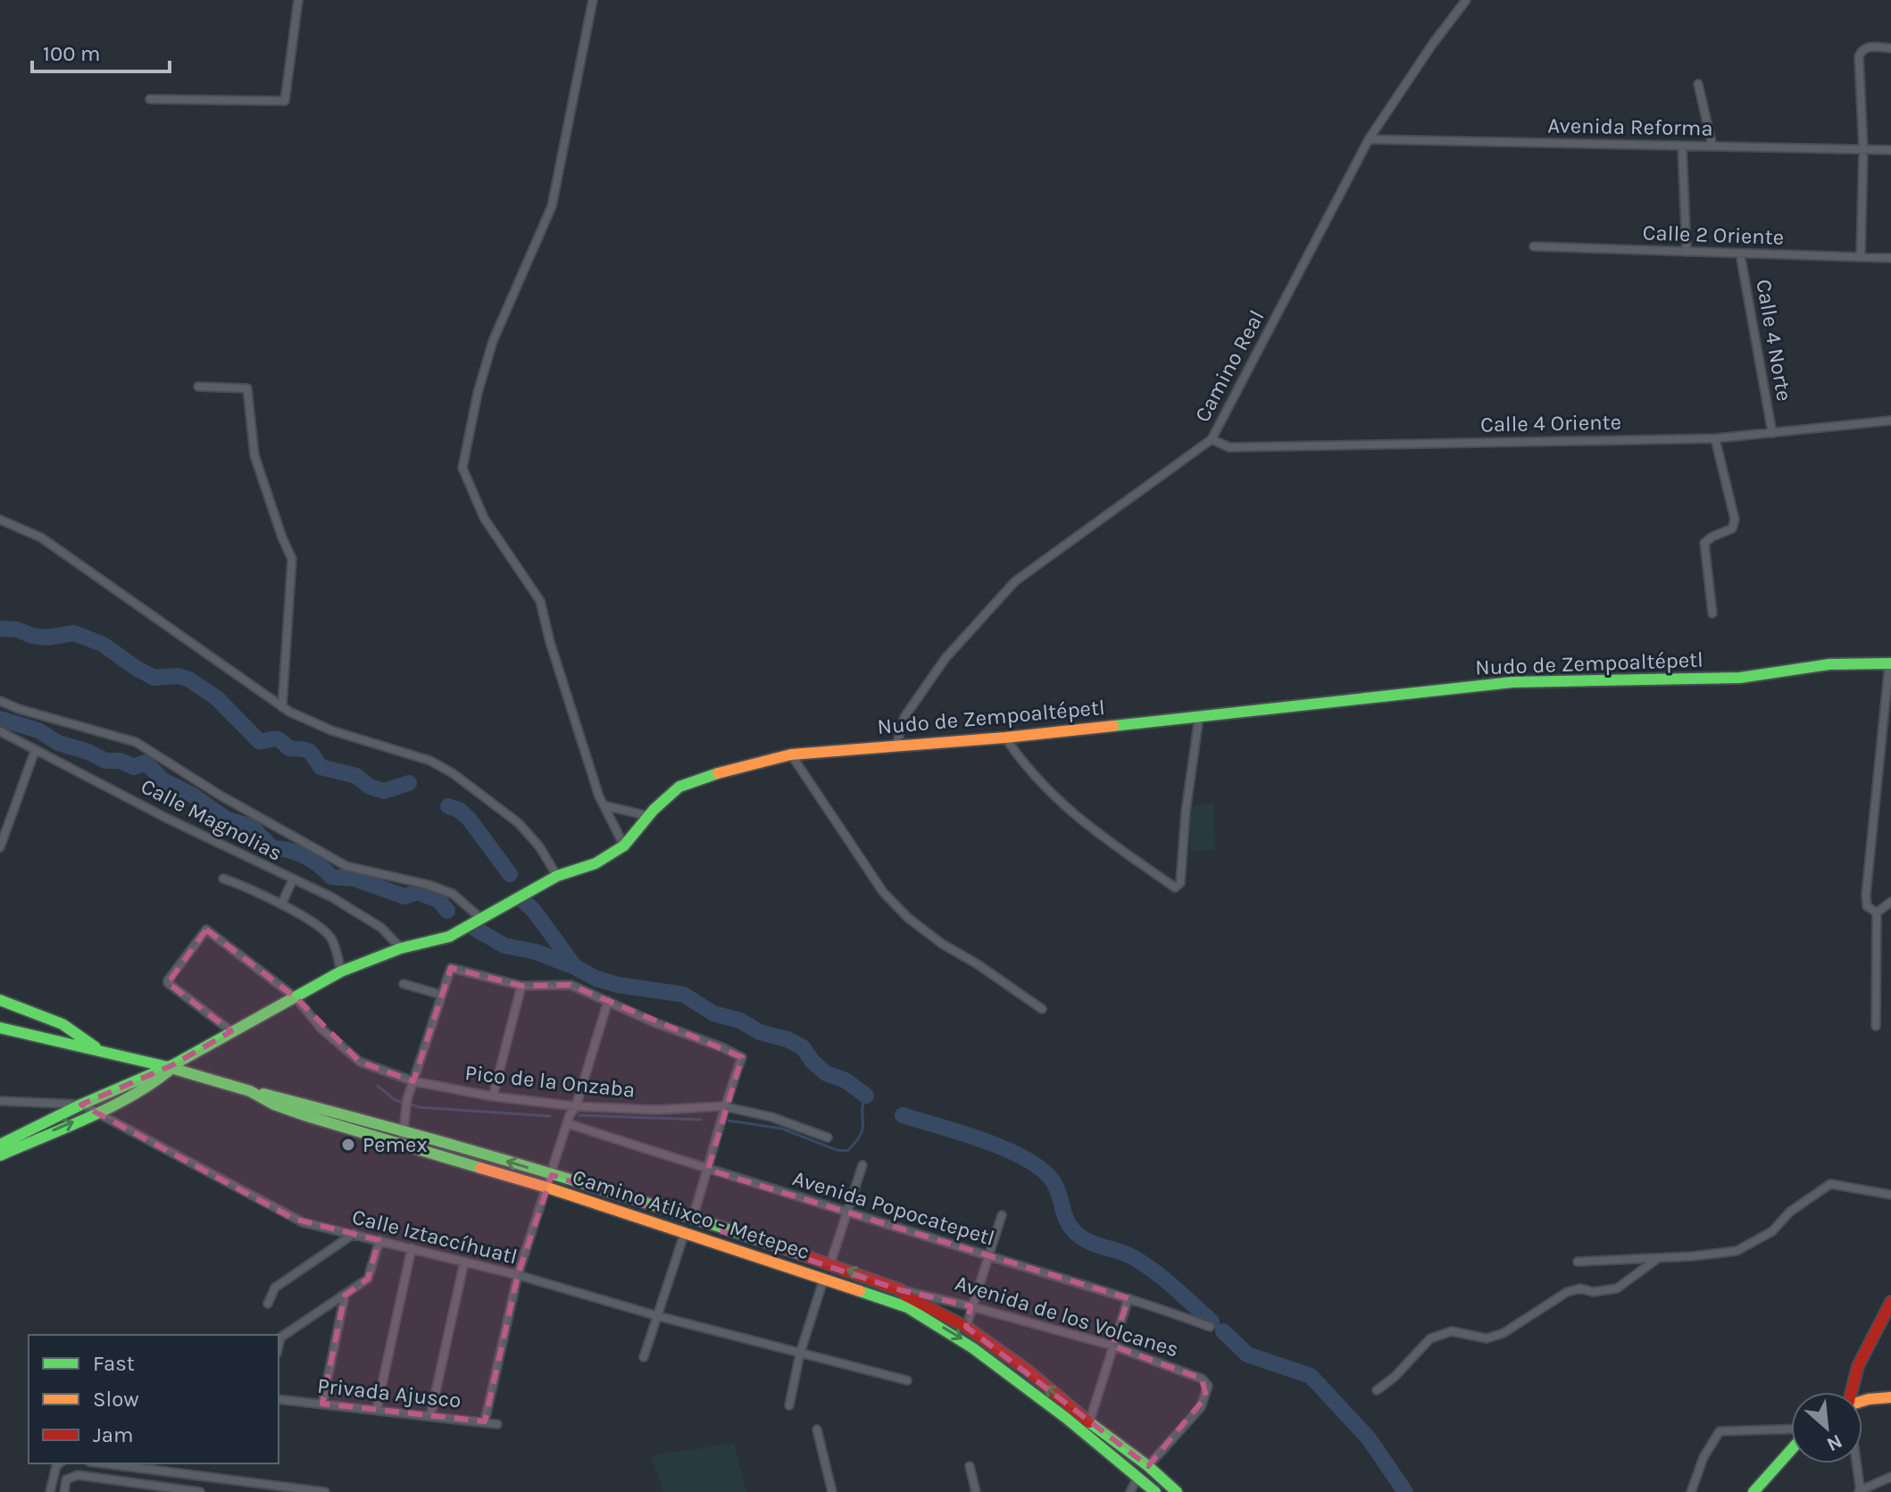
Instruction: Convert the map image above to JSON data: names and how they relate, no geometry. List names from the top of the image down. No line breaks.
{"streets":{"main road":["Nudo de Zempoaltépetl","Camino Atlixco - Metepec"],"street":["Avenida Reforma","Calle 2 Oriente","Calle 4 Norte","Camino Real","Calle 4 Oriente","Calle Magnolias","Pico de la Onzaba","Avenida Popocatepetl","Calle Iztaccíhuatl","Avenida de los Volcanes","Privada Ajusco"]},"crossings":[["Avenida Reforma","Camino Real"],["Calle 2 Oriente","Calle 4 Norte"],["Calle 4 Norte","Calle 4 Oriente"],["Camino Real","Calle 4 Oriente"],["Camino Real","Nudo de Zempoaltépetl"],["Nudo de Zempoaltépetl","Calle Magnolias"],["Nudo de Zempoaltépetl","Pico de la Onzaba"],["Nudo de Zempoaltépetl","Camino Atlixco - Metepec"]],"places":["Pemex"],"legend":["Fast","Slow","Jam"],"scale_bar":"100 m","north":"bottom right"}
